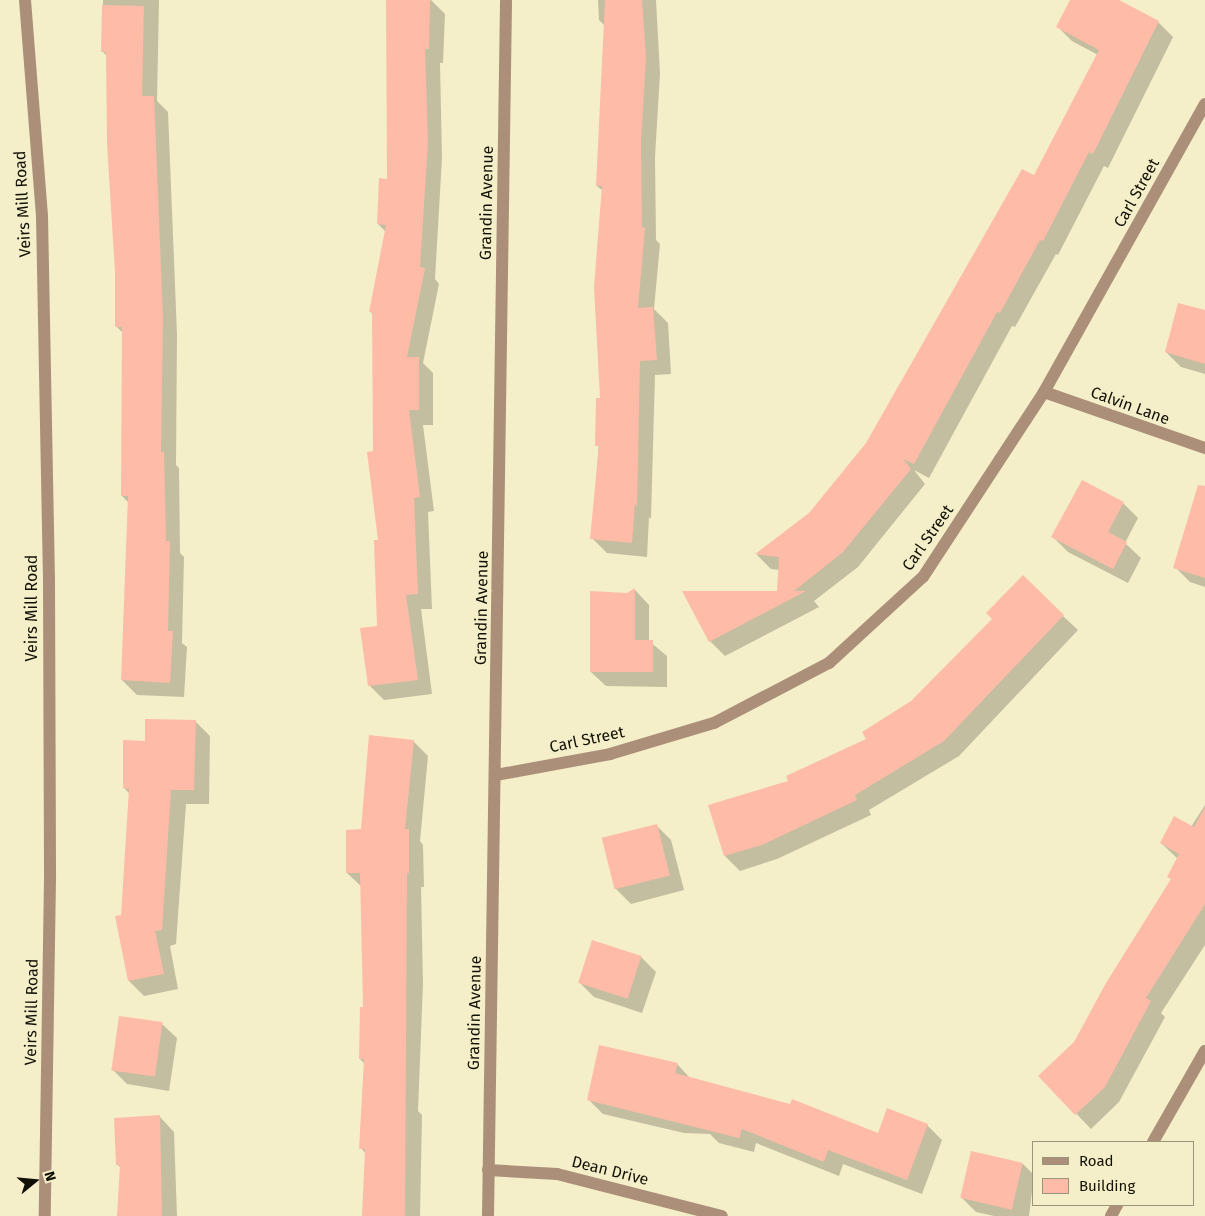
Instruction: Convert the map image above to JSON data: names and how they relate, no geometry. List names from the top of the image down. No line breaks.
{"streets":{"street":["Carl Street","Grandin Avenue","Veirs Mill Road","Calvin Lane","Dean Drive"]},"crossings":[["Carl Street","Grandin Avenue"],["Carl Street","Calvin Lane"],["Grandin Avenue","Dean Drive"]],"legend":["Road","Building"],"north":"right"}
